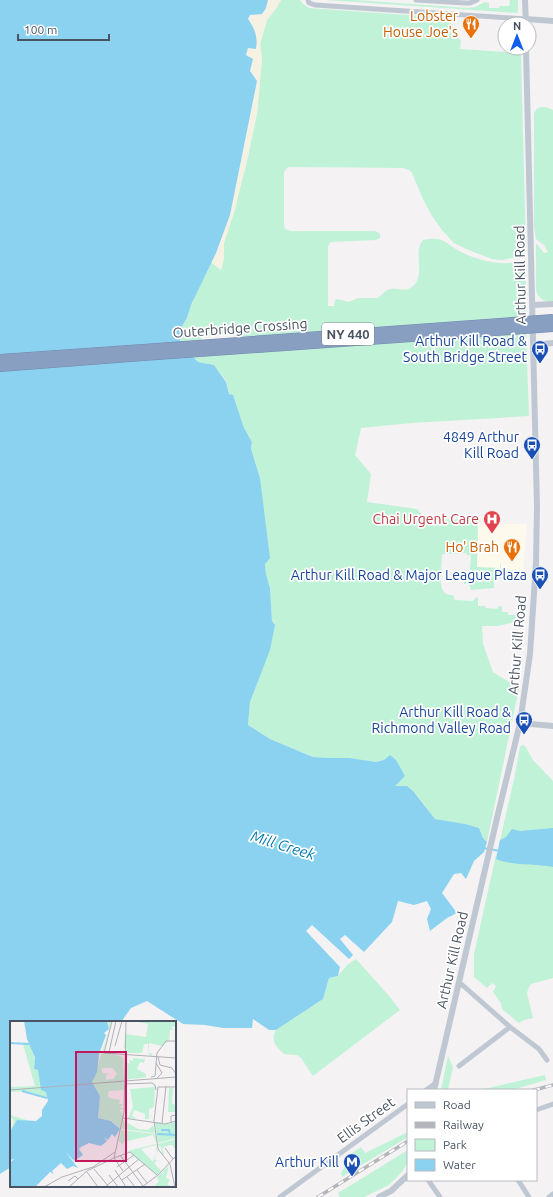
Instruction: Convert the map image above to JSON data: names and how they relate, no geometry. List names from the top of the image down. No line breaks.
{"streets":{"highway":["Outerbridge Crossing","NY 440"],"street":["Arthur Kill Road","Ellis Street"]},"water":["Mill Creek"],"places":{"restaurant":["Lobster House Joe's","Ho' Brah"],"bus stop":["Arthur Kill Road & South Bridge Street","4849 Arthur Kill Road","Arthur Kill Road & Major League Plaza","Arthur Kill Road & Richmond Valley Road"],"hospital":["Chai Urgent Care"],"metro station":["Arthur Kill"]},"legend":["Road","Railway","Park","Water"],"scale_bar":"100 m","north":"top"}
